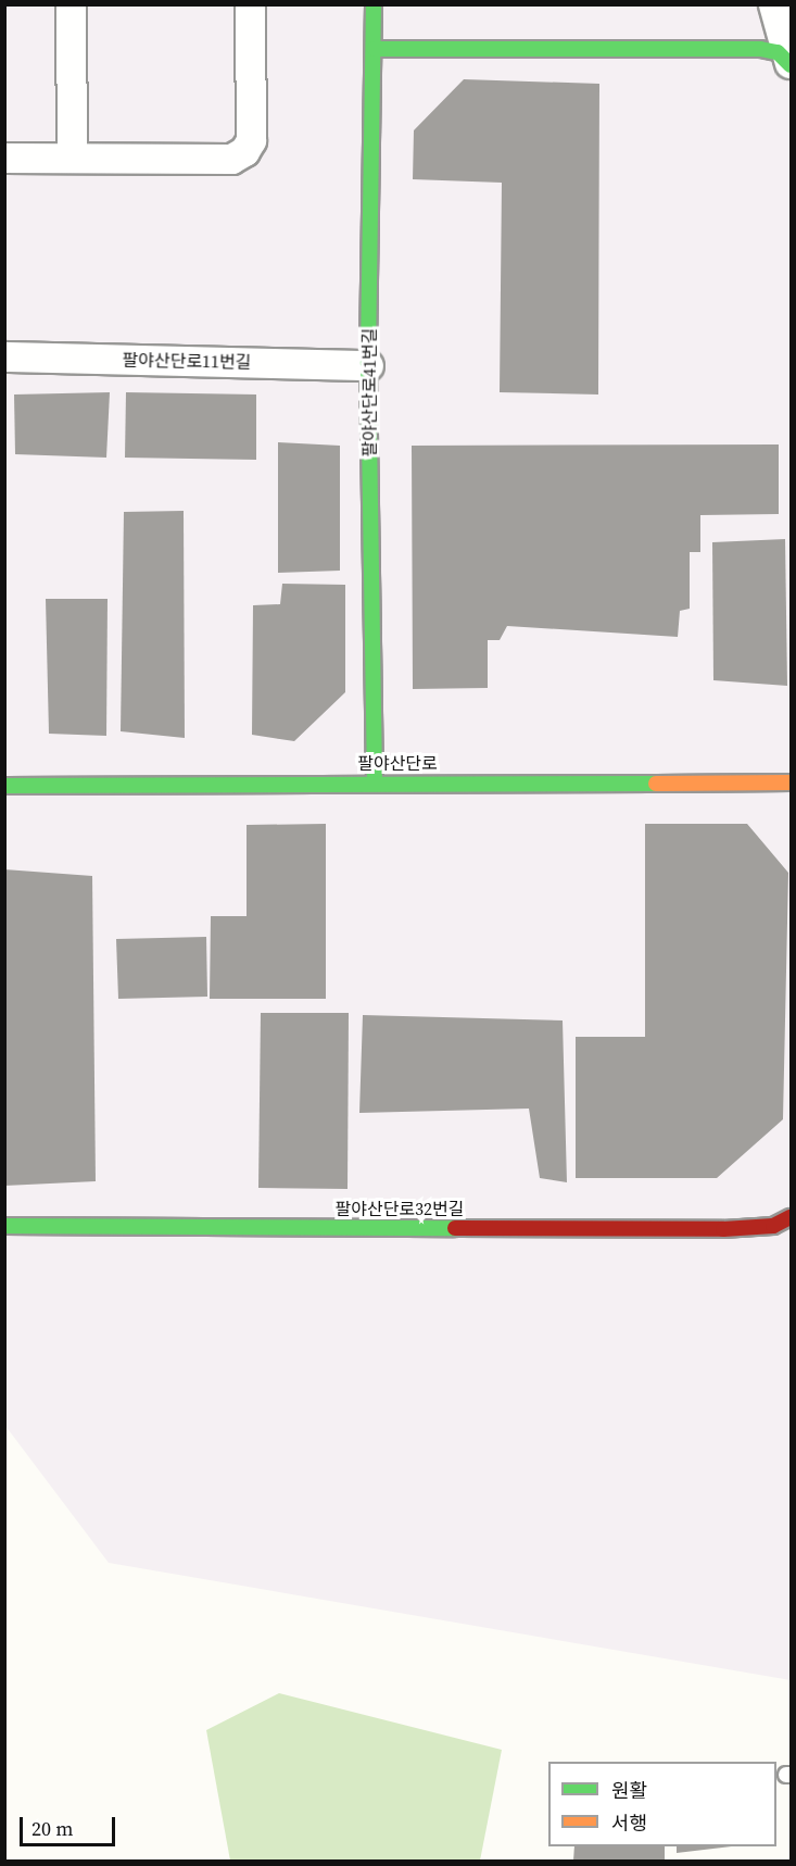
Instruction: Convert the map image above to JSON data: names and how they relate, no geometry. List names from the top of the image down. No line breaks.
{"streets":{"street":["팔야산단로11번길","팔야산단로41번길","팔야산단로","팔야산단로32번길"]},"crossings":[["팔야산단로11번길","팔야산단로41번길"],["팔야산단로41번길","팔야산단로"]],"legend":["원활","서행"],"scale_bar":"20 m"}
